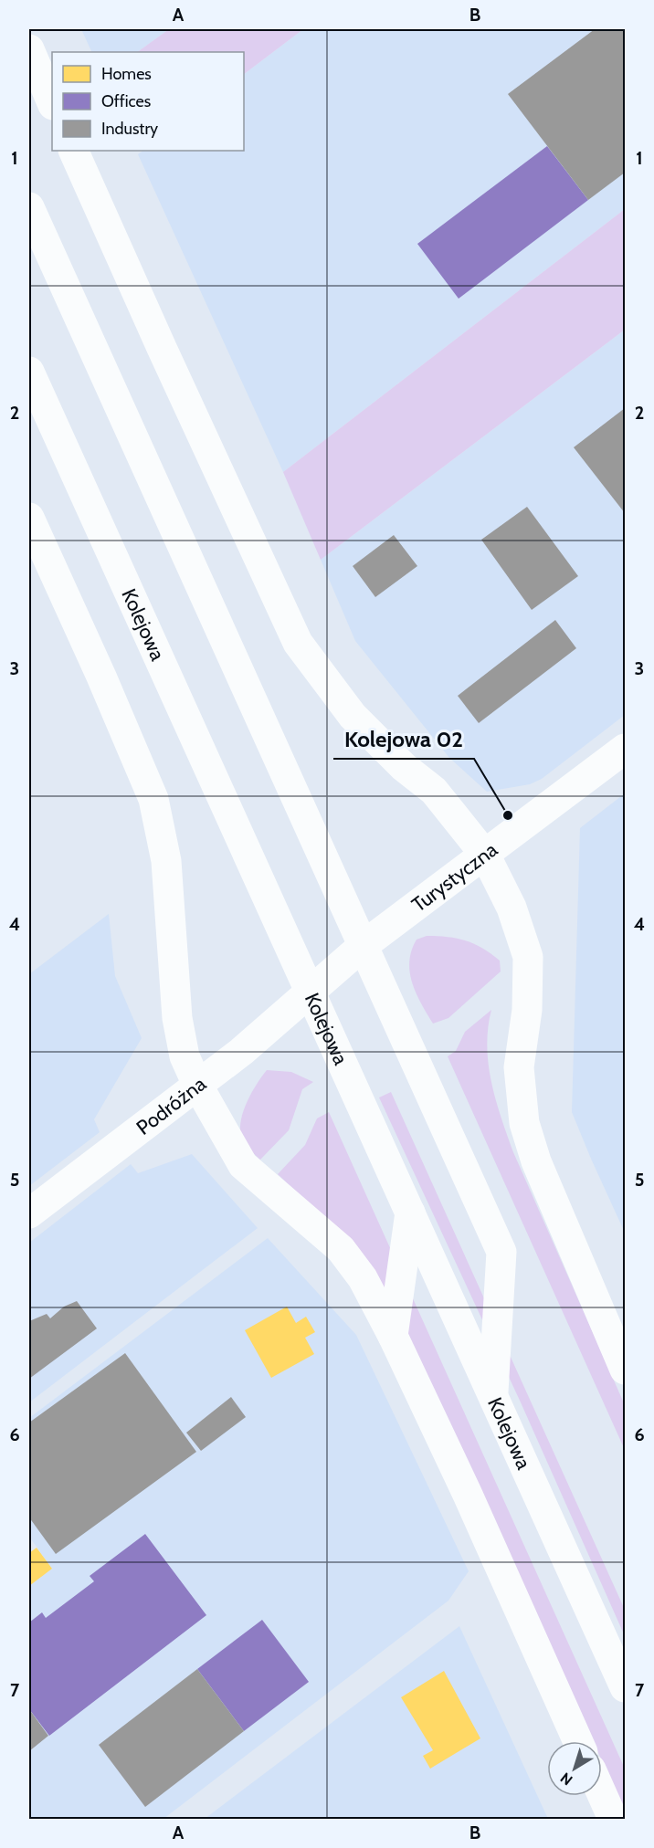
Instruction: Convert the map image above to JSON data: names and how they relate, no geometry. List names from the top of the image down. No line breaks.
{"streets":{"main road":["Kolejowa","Turystyczna","Podróżna"]},"crossings":[["Kolejowa","Turystyczna"],["Kolejowa","Podróżna"],["Turystyczna","Podróżna"]],"places":["Kolejowa 02"],"legend":["Homes","Offices","Industry"],"north":"bottom left","grid":{"columns":["A","B"],"rows":["1","2","3","4","5","6","7"]}}
